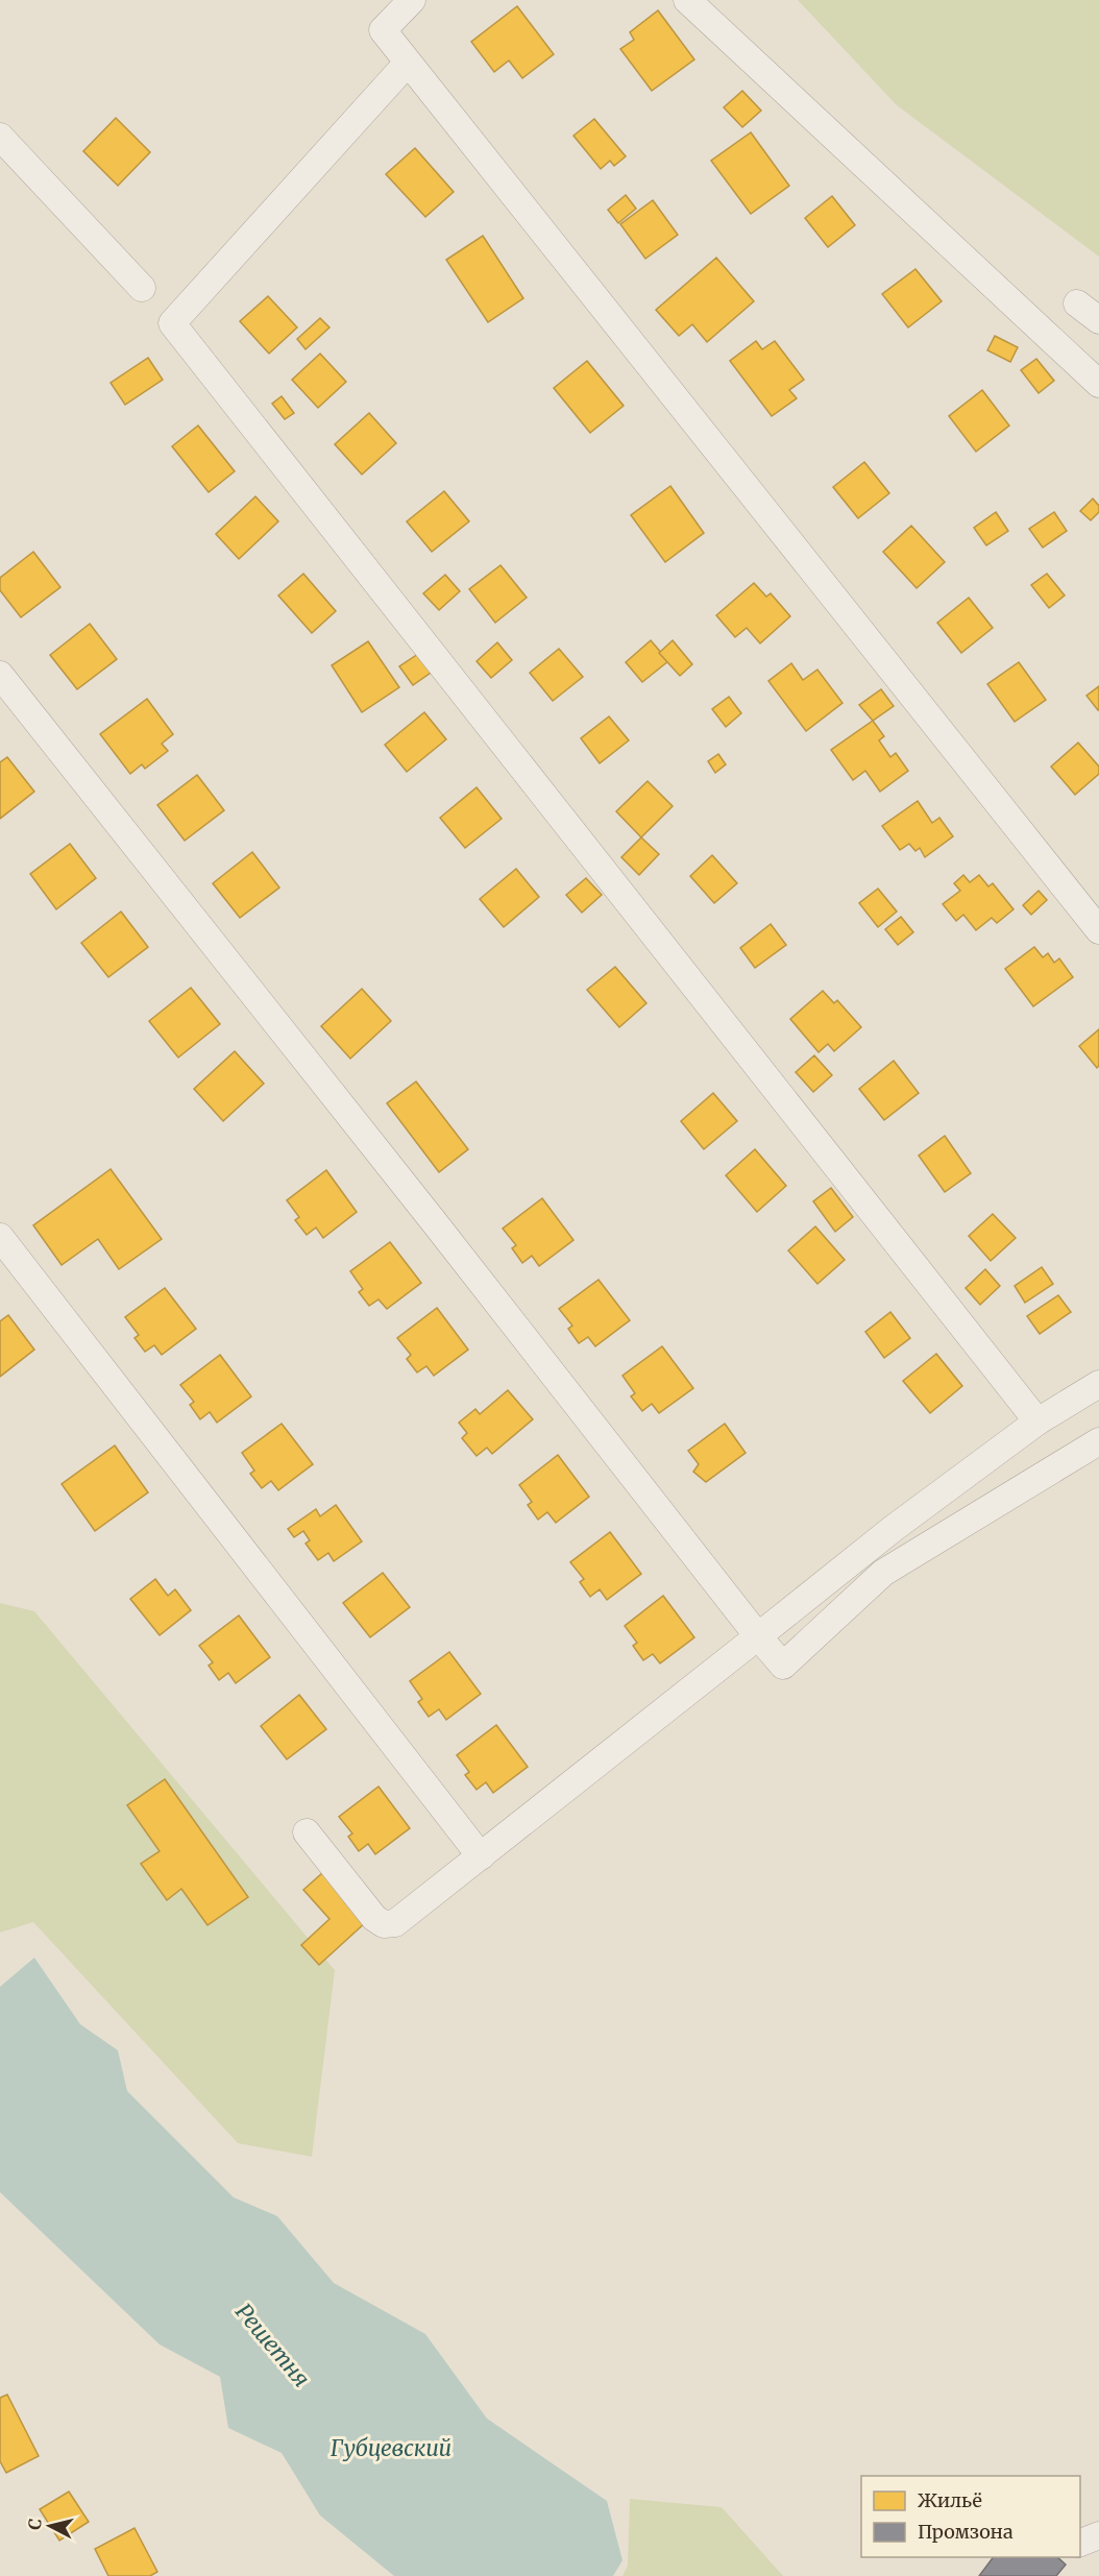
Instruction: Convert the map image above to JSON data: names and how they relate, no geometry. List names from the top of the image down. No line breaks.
{"water":["Решетня","Губцевский"],"legend":["Жильё","Промзона"],"north":"left"}
